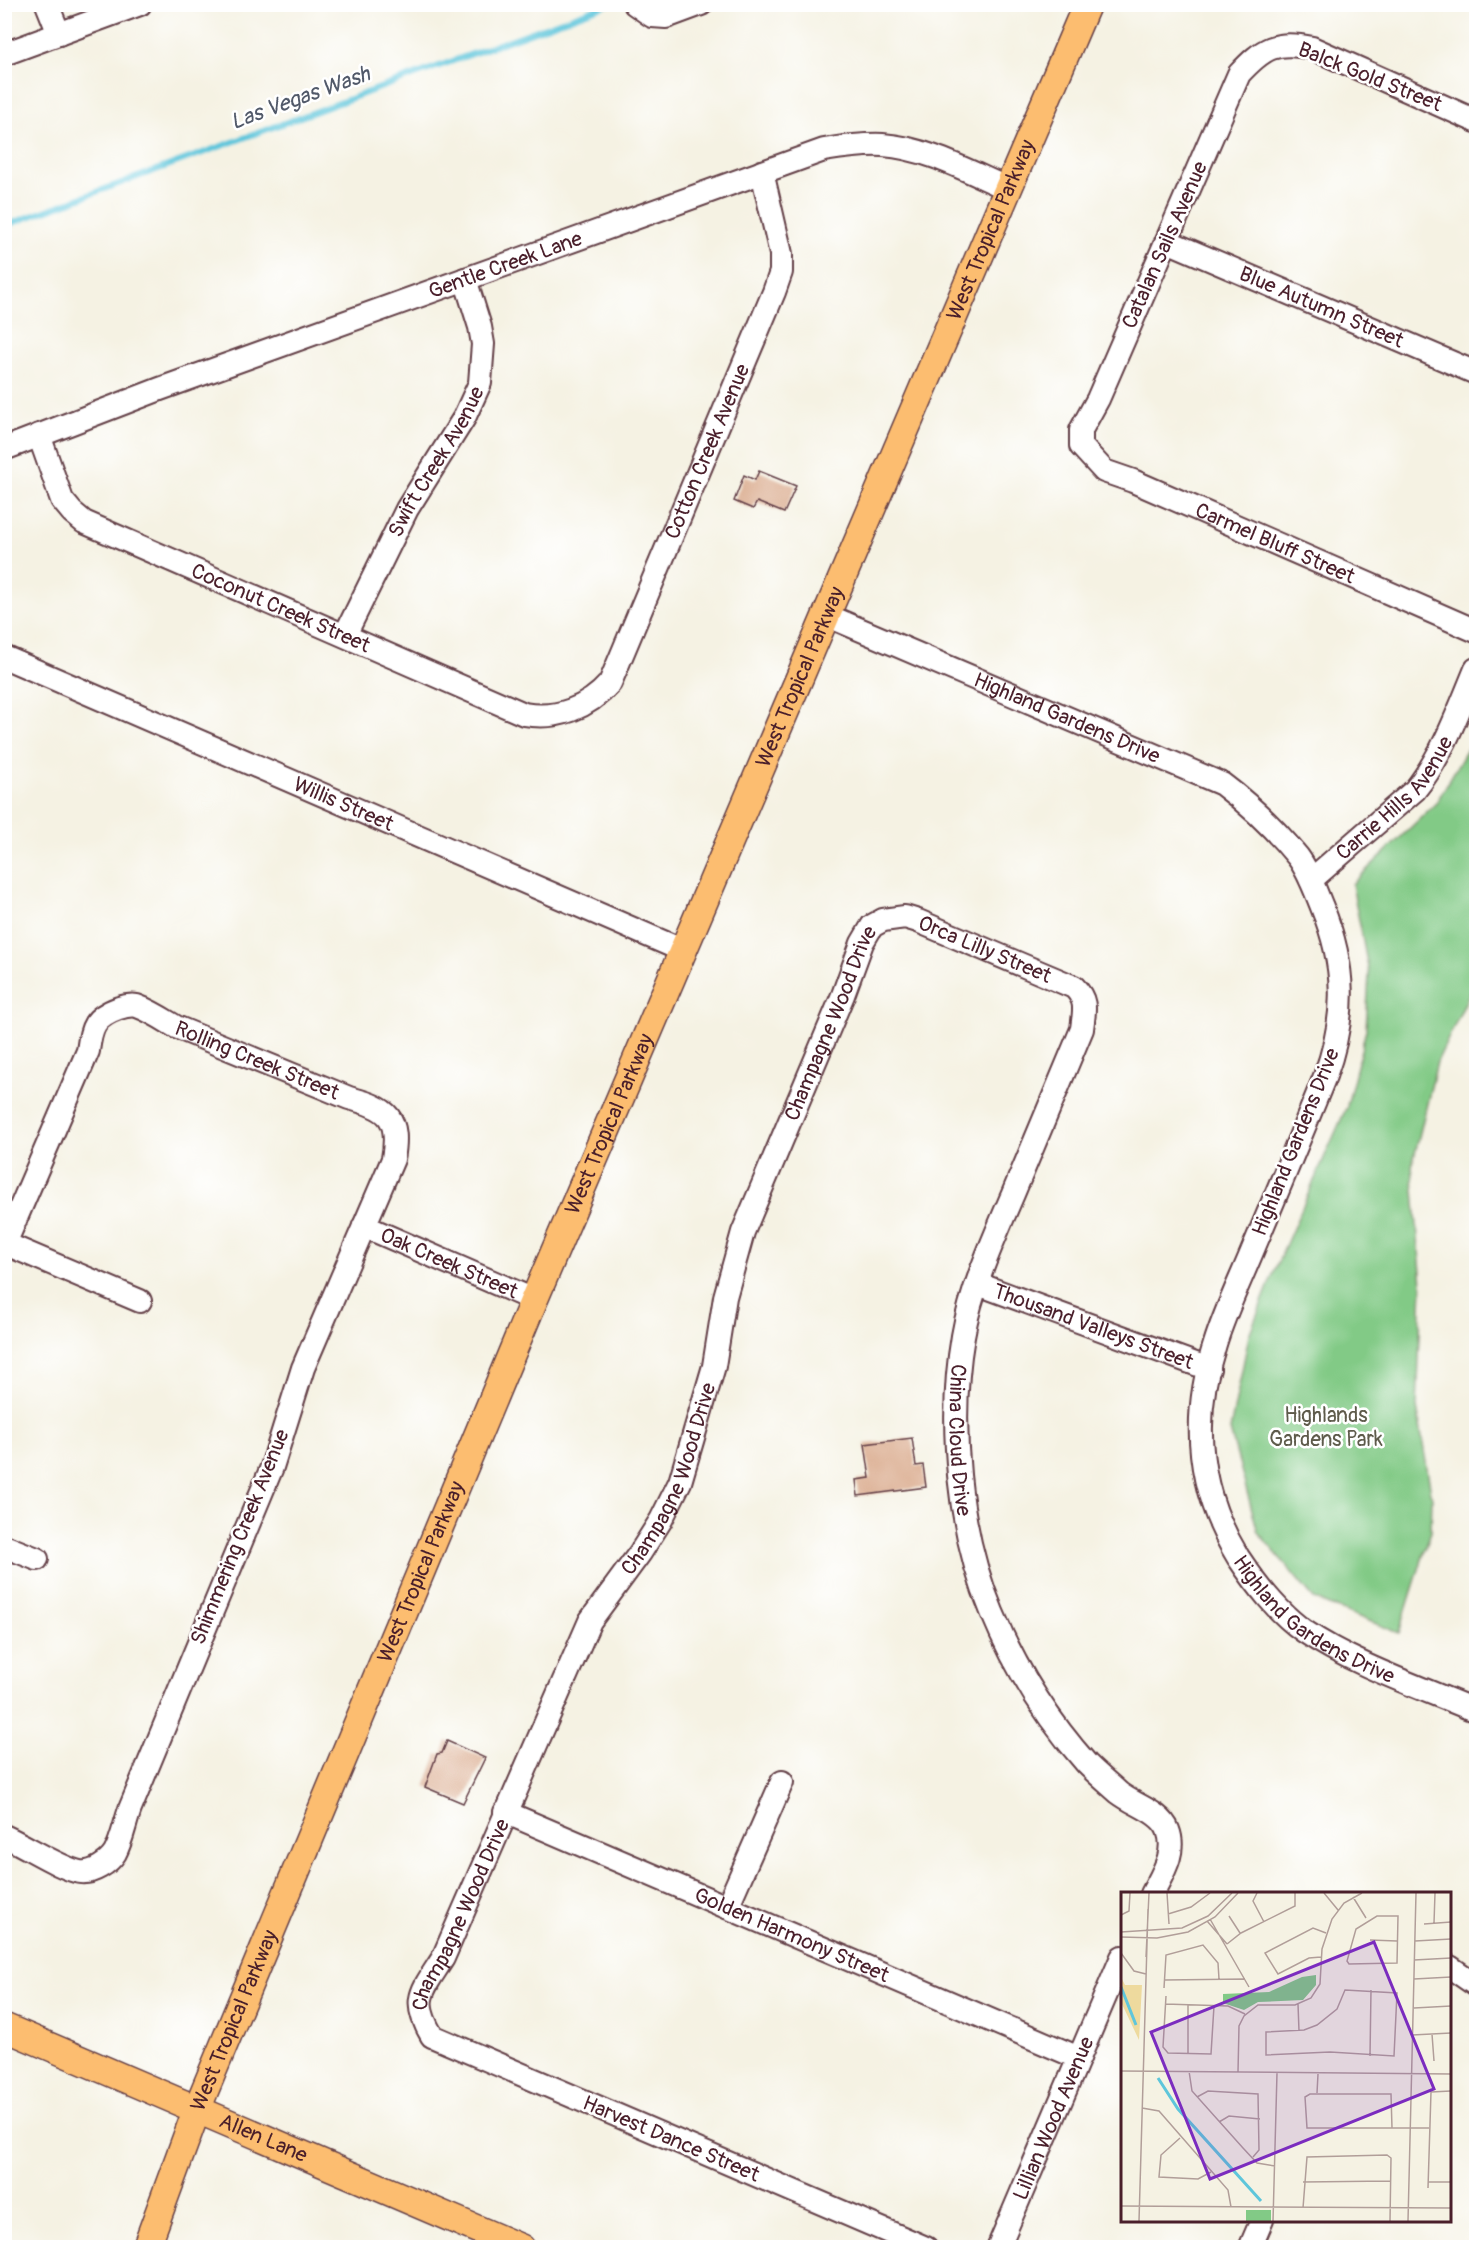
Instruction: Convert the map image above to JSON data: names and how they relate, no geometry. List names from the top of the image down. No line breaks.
{"streets":{"main road":["West Tropical Parkway","Allen Lane"],"street":["Balck Gold Street","Catalan Sails Avenue","Gentle Creek Lane","Blue Autumn Street","Cotton Creek Avenue","Swift Creek Avenue","Carmel Bluff Street","Coconut Creek Street","Highland Gardens Drive","Carrie Hills Avenue","Willis Street","Orca Lilly Street","Champagne Wood Drive","Rolling Creek Street","Oak Creek Street","Thousand Valleys Street","China Cloud Drive","Shimmering Creek Avenue","Golden Harmony Street","Lillian Wood Avenue","Harvest Dance Street"]},"crossings":[["Balck Gold Street","Catalan Sails Avenue"],["West Tropical Parkway","Gentle Creek Lane"],["West Tropical Parkway","Highland Gardens Drive"],["West Tropical Parkway","Willis Street"],["West Tropical Parkway","Oak Creek Street"],["West Tropical Parkway","Allen Lane"],["Catalan Sails Avenue","Blue Autumn Street"],["Catalan Sails Avenue","Carmel Bluff Street"],["Gentle Creek Lane","Cotton Creek Avenue"],["Gentle Creek Lane","Swift Creek Avenue"],["Gentle Creek Lane","Coconut Creek Street"],["Cotton Creek Avenue","Coconut Creek Street"],["Swift Creek Avenue","Coconut Creek Street"],["Highland Gardens Drive","Carrie Hills Avenue"],["Highland Gardens Drive","Thousand Valleys Street"],["Orca Lilly Street","Champagne Wood Drive"],["Orca Lilly Street","China Cloud Drive"],["Champagne Wood Drive","Golden Harmony Street"],["Champagne Wood Drive","Harvest Dance Street"],["Rolling Creek Street","Shimmering Creek Avenue"],["Oak Creek Street","Shimmering Creek Avenue"],["Thousand Valleys Street","China Cloud Drive"],["Golden Harmony Street","Lillian Wood Avenue"]],"water":["Las Vegas Wash"],"parks":["Highlands Gardens Park"]}
